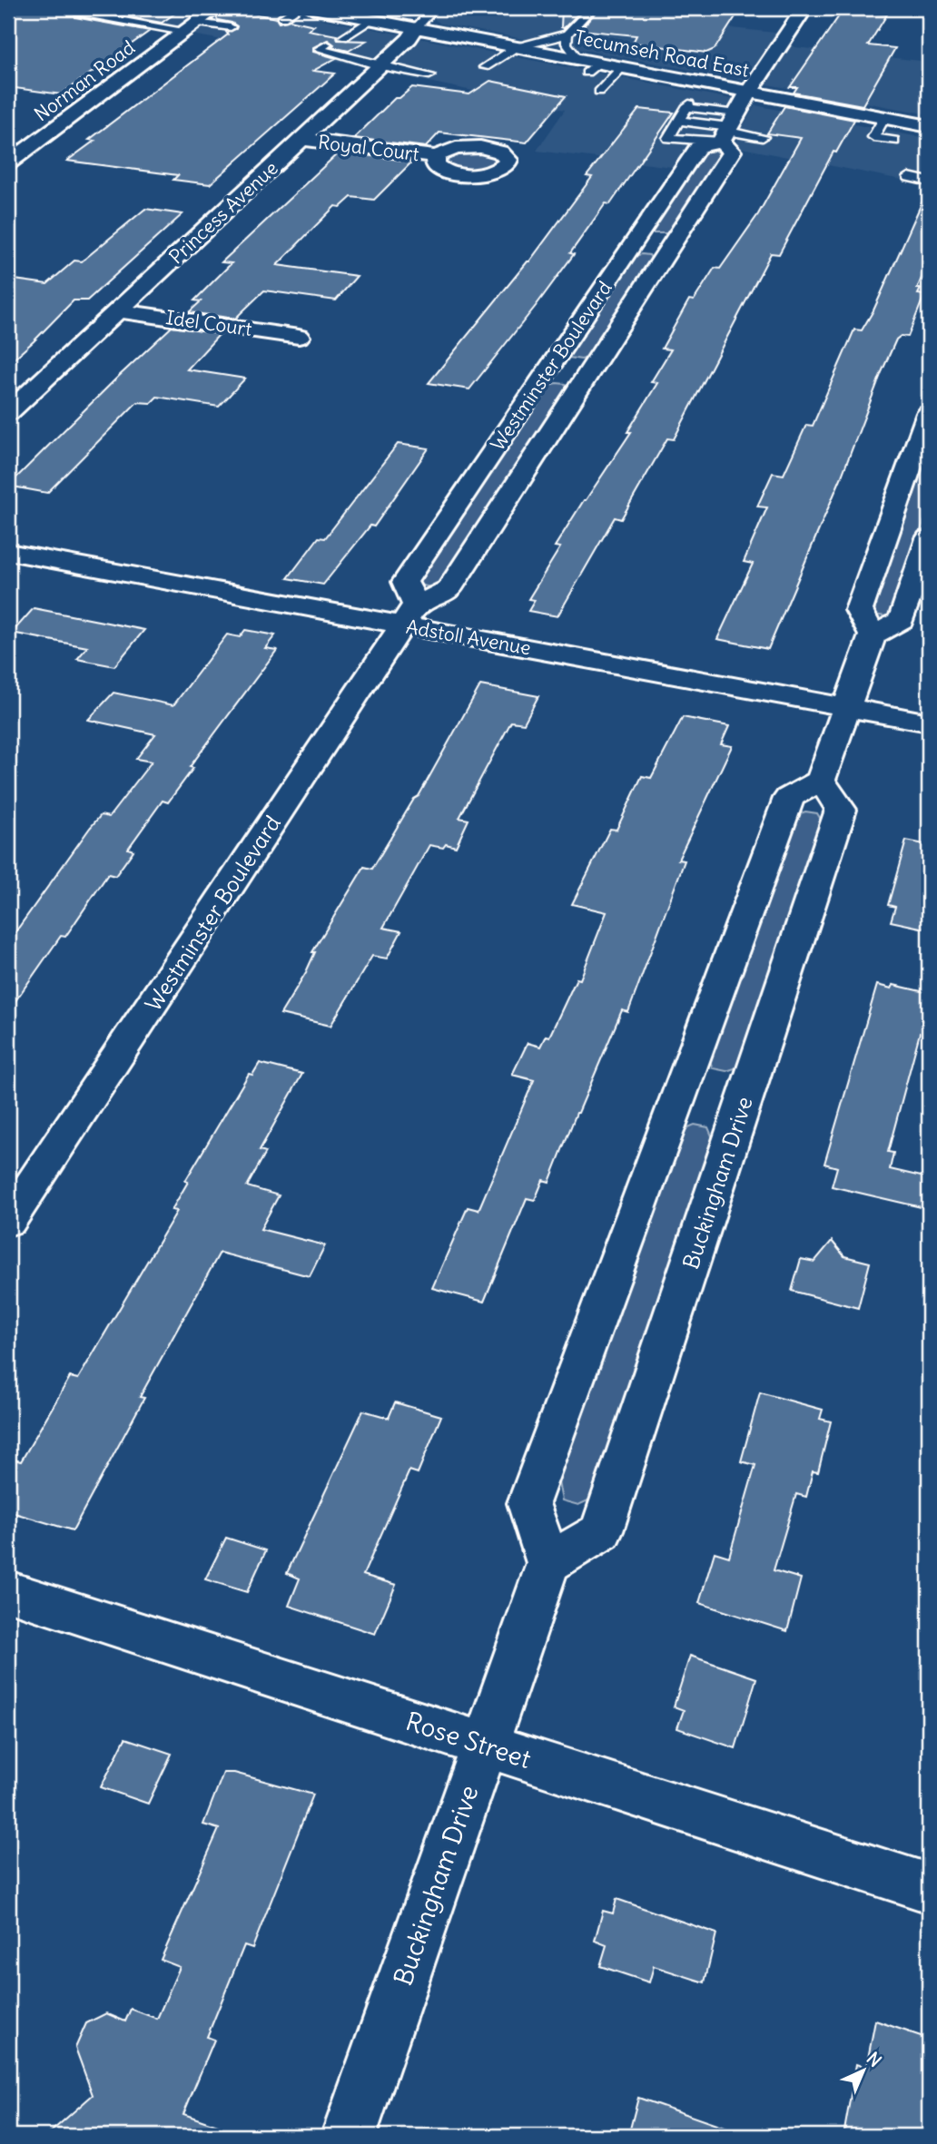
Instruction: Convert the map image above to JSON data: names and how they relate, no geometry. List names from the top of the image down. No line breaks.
{"streets":{"street":["Tecumseh Road East","Norman Road","Royal Court","Princess Avenue","Idel Court","Westminster Boulevard","Adstoll Avenue","Buckingham Drive","Rose Street"]},"crossings":[["Tecumseh Road East","Princess Avenue"],["Royal Court","Princess Avenue"],["Princess Avenue","Idel Court"],["Westminster Boulevard","Adstoll Avenue"],["Buckingham Drive","Rose Street"]],"north":"top right"}
